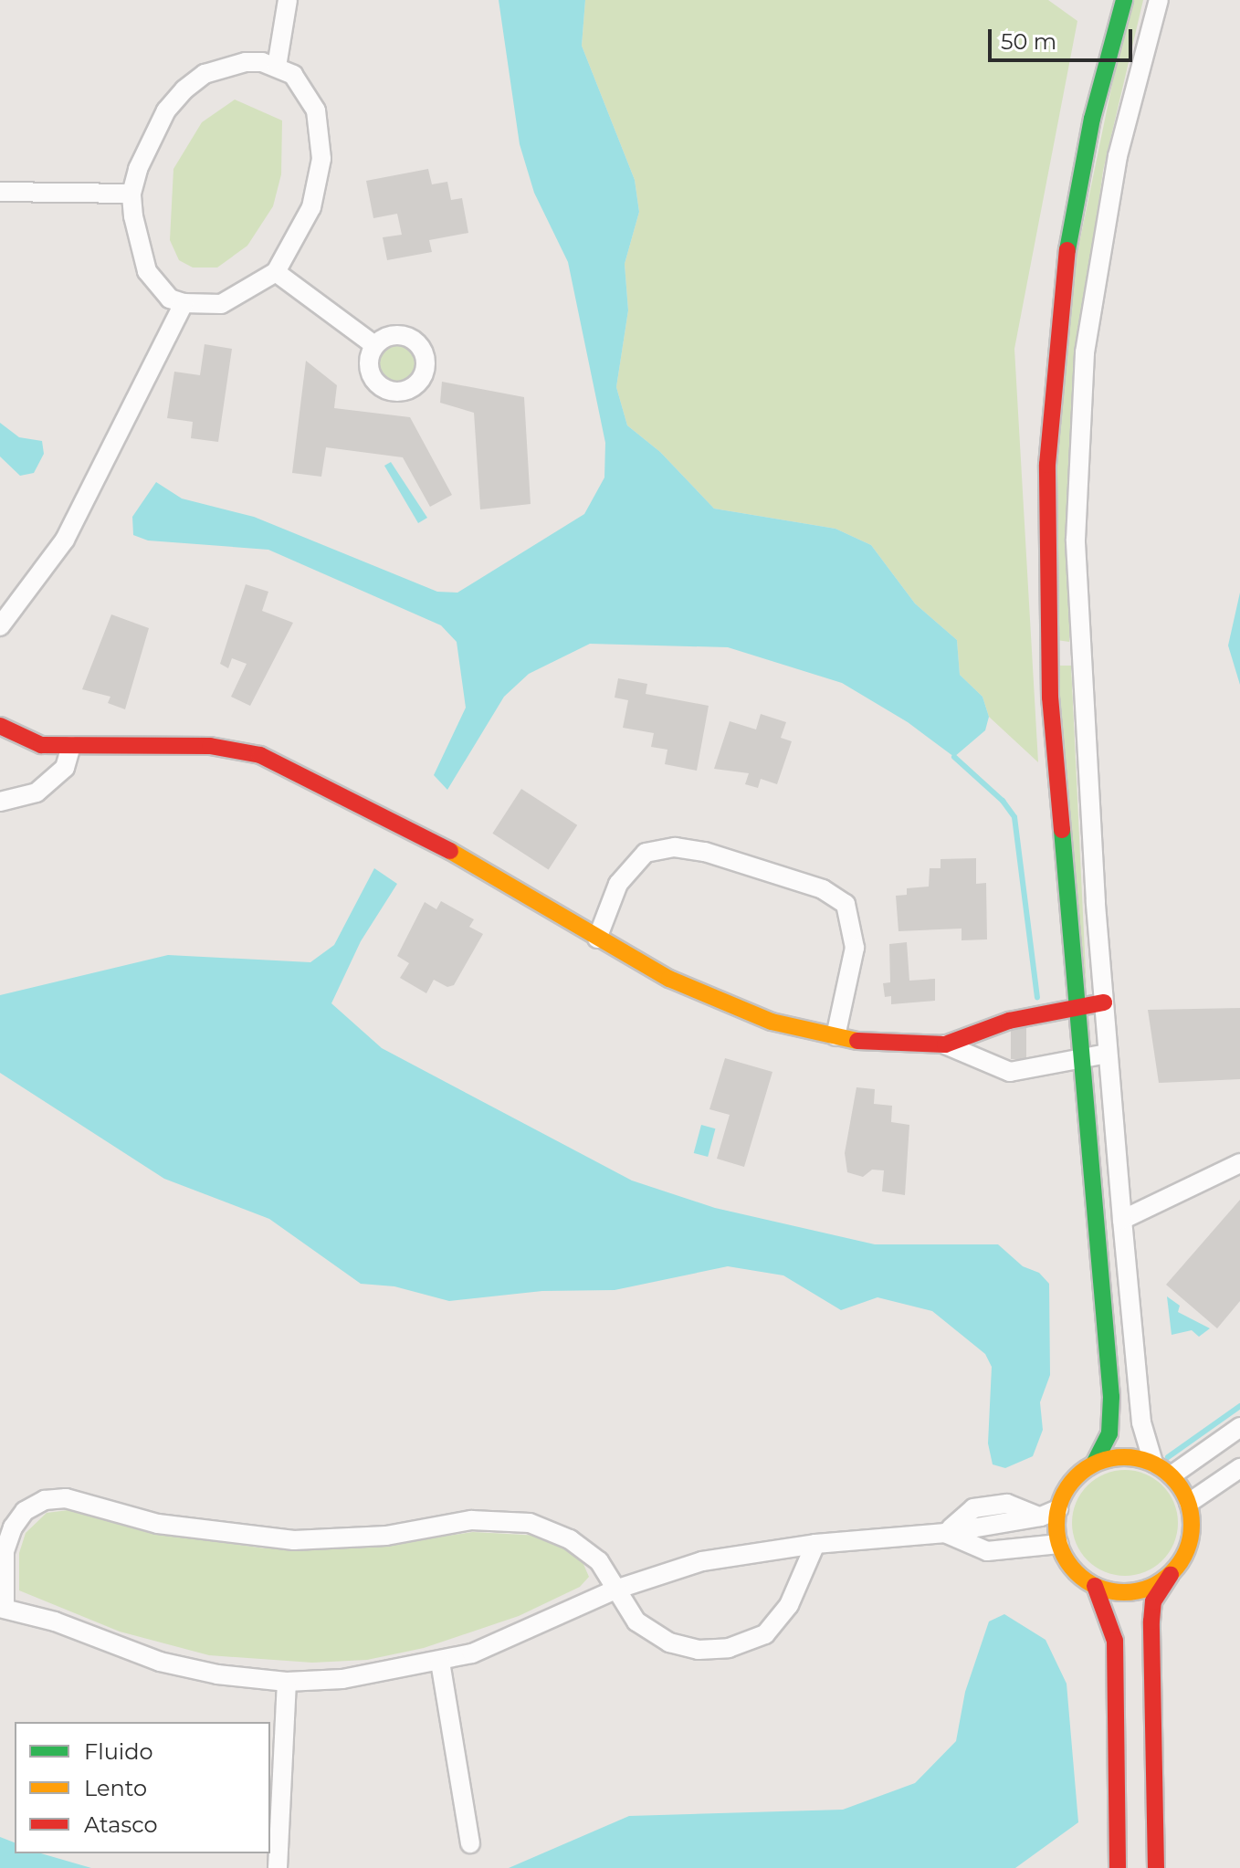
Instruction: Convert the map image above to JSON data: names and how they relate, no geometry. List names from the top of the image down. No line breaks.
{"legend":["Fluido","Lento","Atasco"],"scale_bar":"50 m"}
